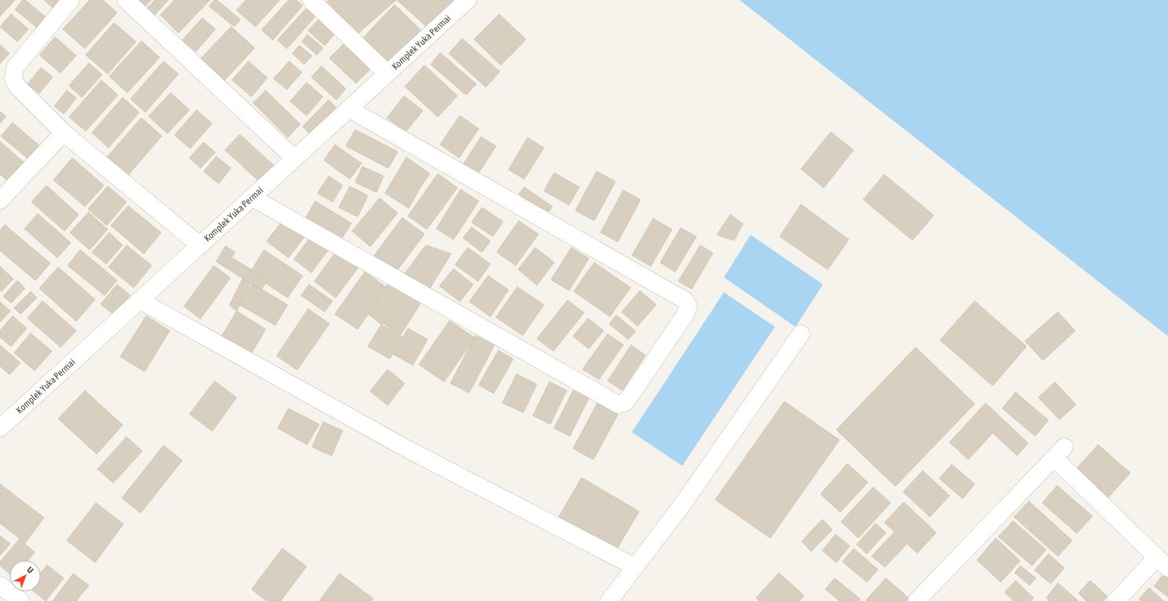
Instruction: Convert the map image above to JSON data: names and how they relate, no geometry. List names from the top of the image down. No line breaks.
{"streets":{"street":["Komplek Yuka Permai"]},"north":"top right"}
